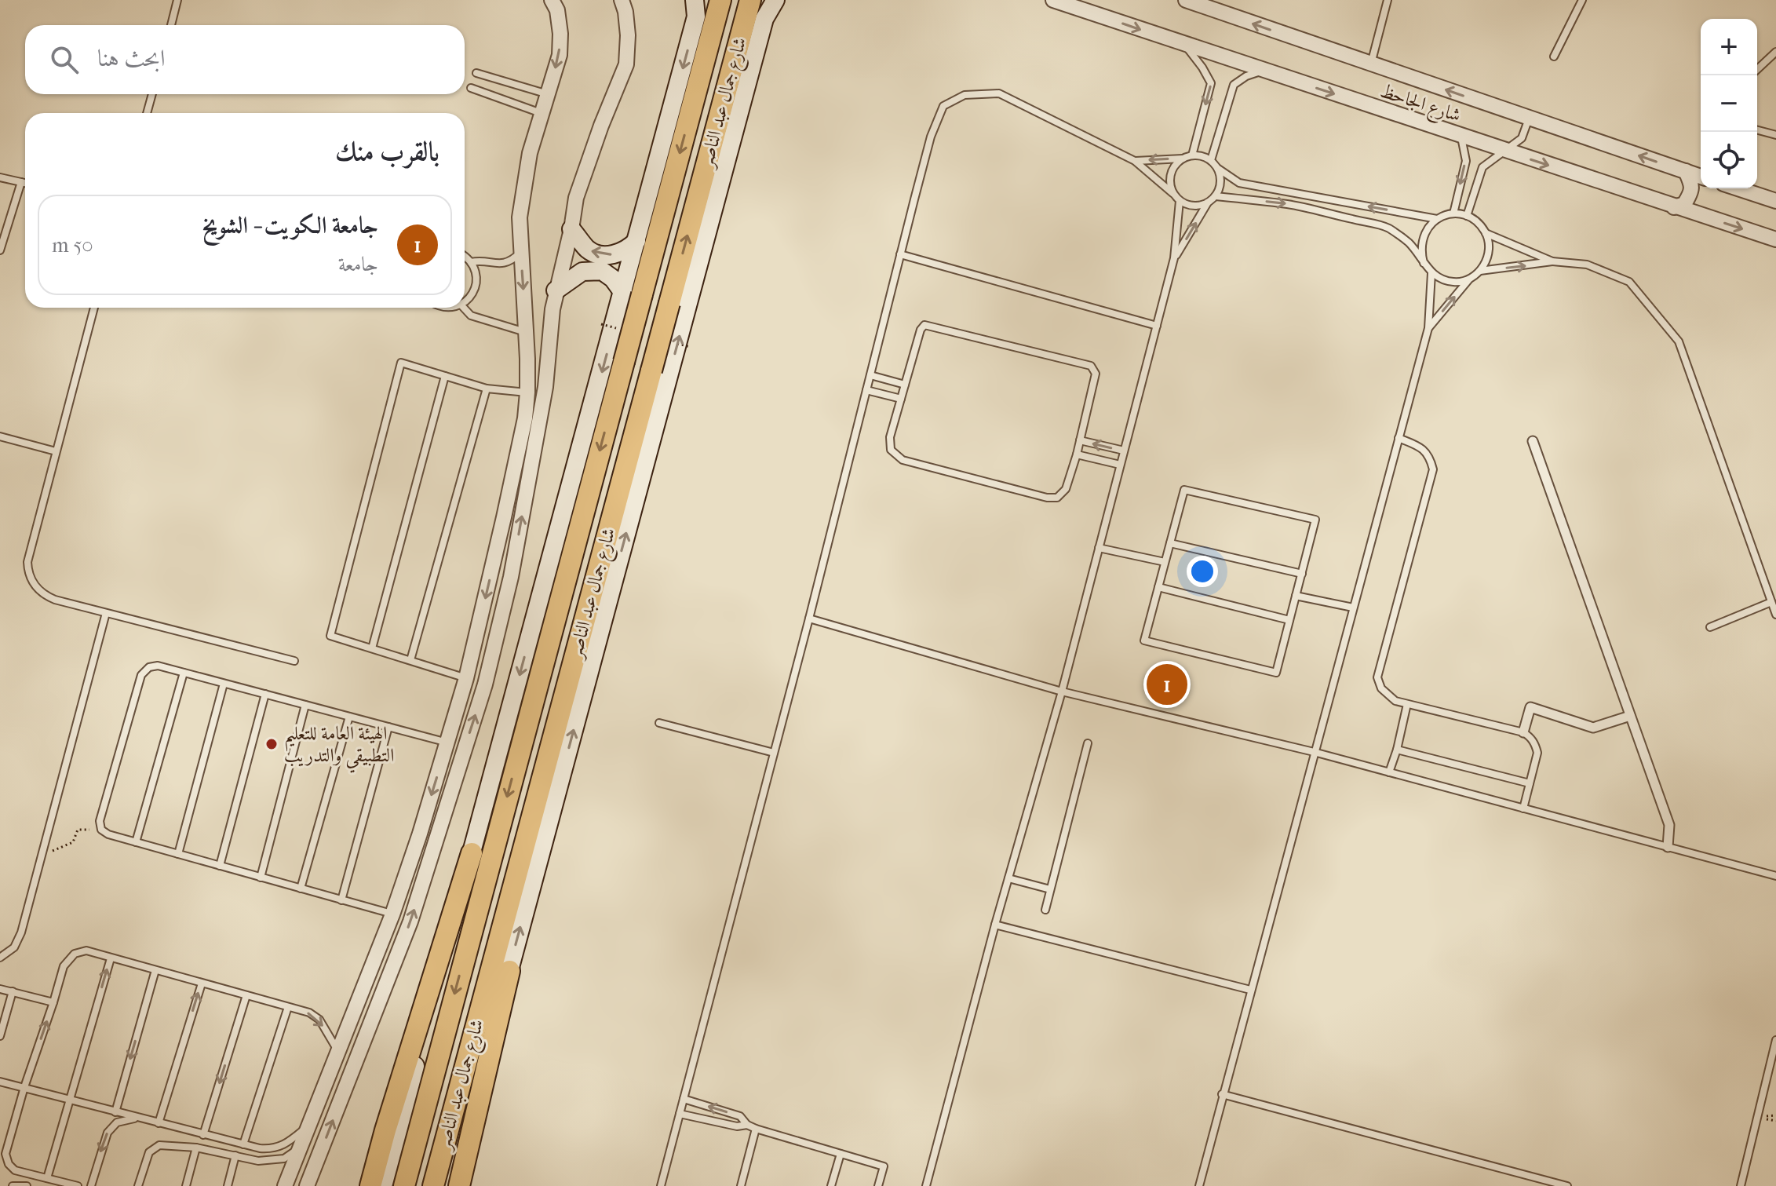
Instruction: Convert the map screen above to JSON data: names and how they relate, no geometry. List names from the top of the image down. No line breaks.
{"streets":{"highway":["شارع جمال عبد الناصر"],"street":["شارع الجاحظ"]},"places":["الهيئة العامة للتعليم التطبيقي والتدريب"],"page":{"map_buttons":["+","−"],"search":"ابحث هنا","heading":"بالقرب منك","list":[{"mark":"1","name":"جامعة الكويت - الشويخ","note":"جامعة","value":"50 m"}],"pins":"1"}}
